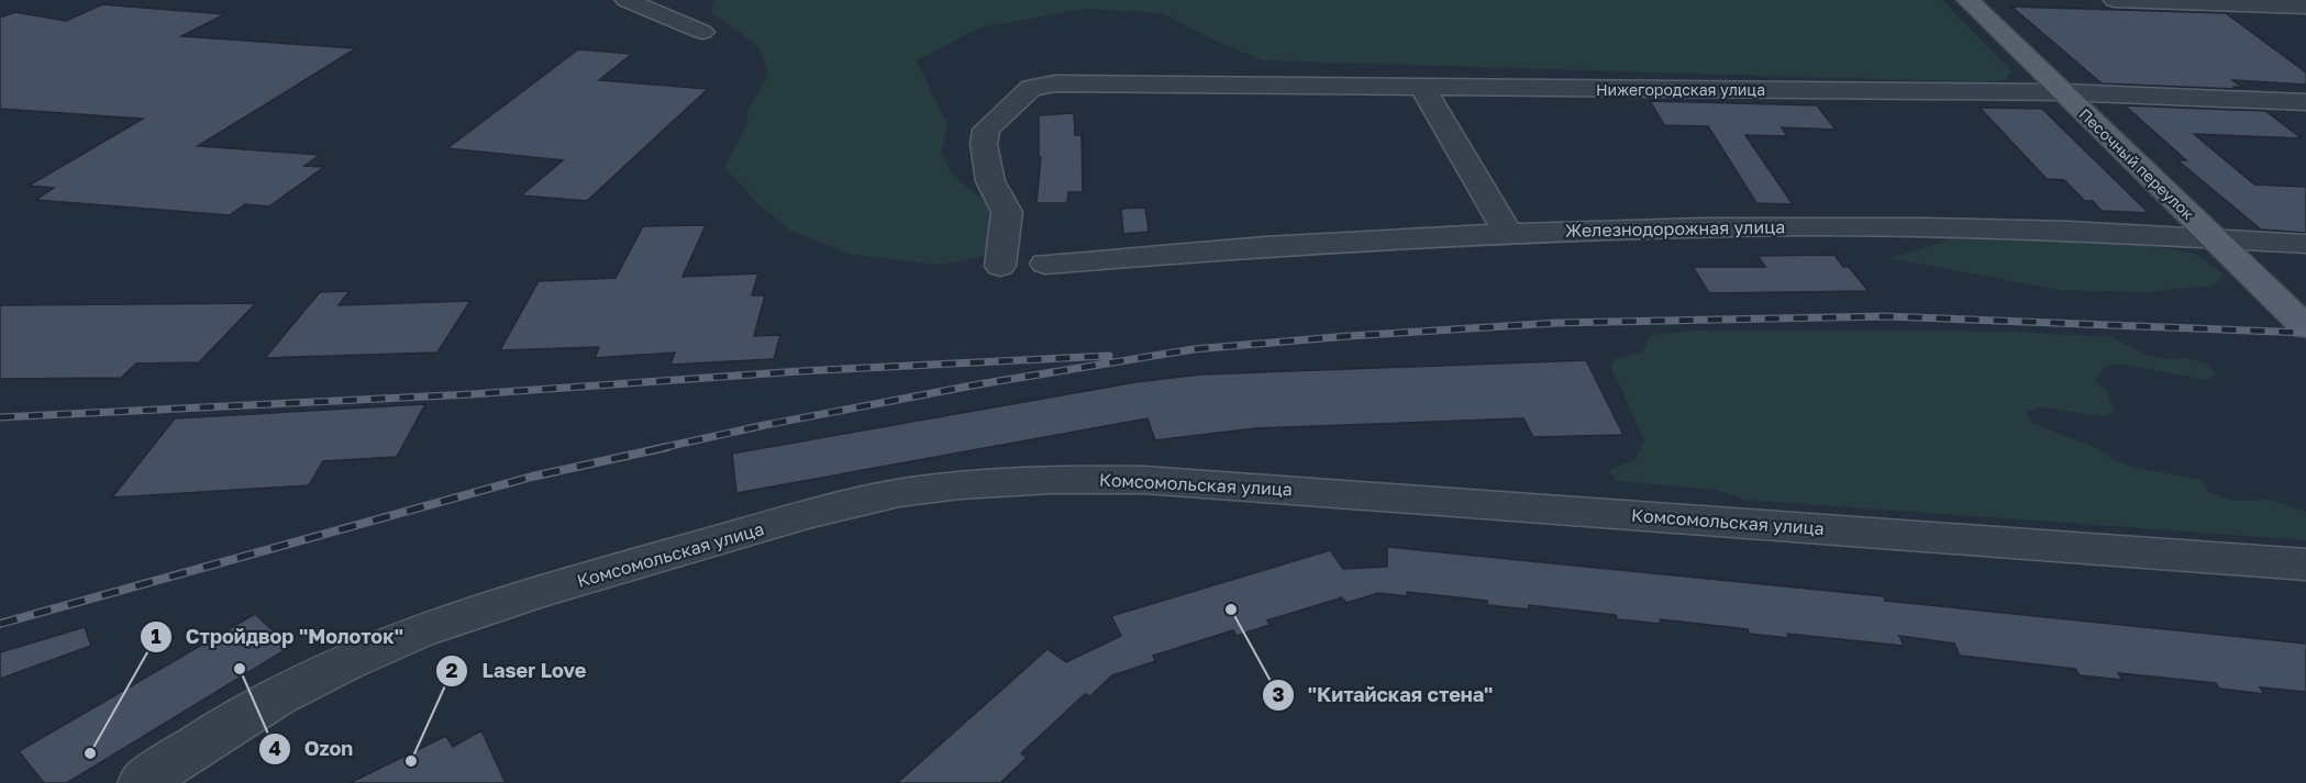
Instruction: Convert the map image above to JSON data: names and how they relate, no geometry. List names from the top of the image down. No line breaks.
{"streets":{"main road":["Песочный переулок"],"street":["Нижегородская улица","Железнодорожная улица","Комсомольская улица"]},"crossings":[["Нижегородская улица","Песочный переулок"],["Песочный переулок","Железнодорожная улица"]],"places":["\"Китайская стена\"","Ozon","Стройдвор \"Молоток\"","Laser Love"]}
